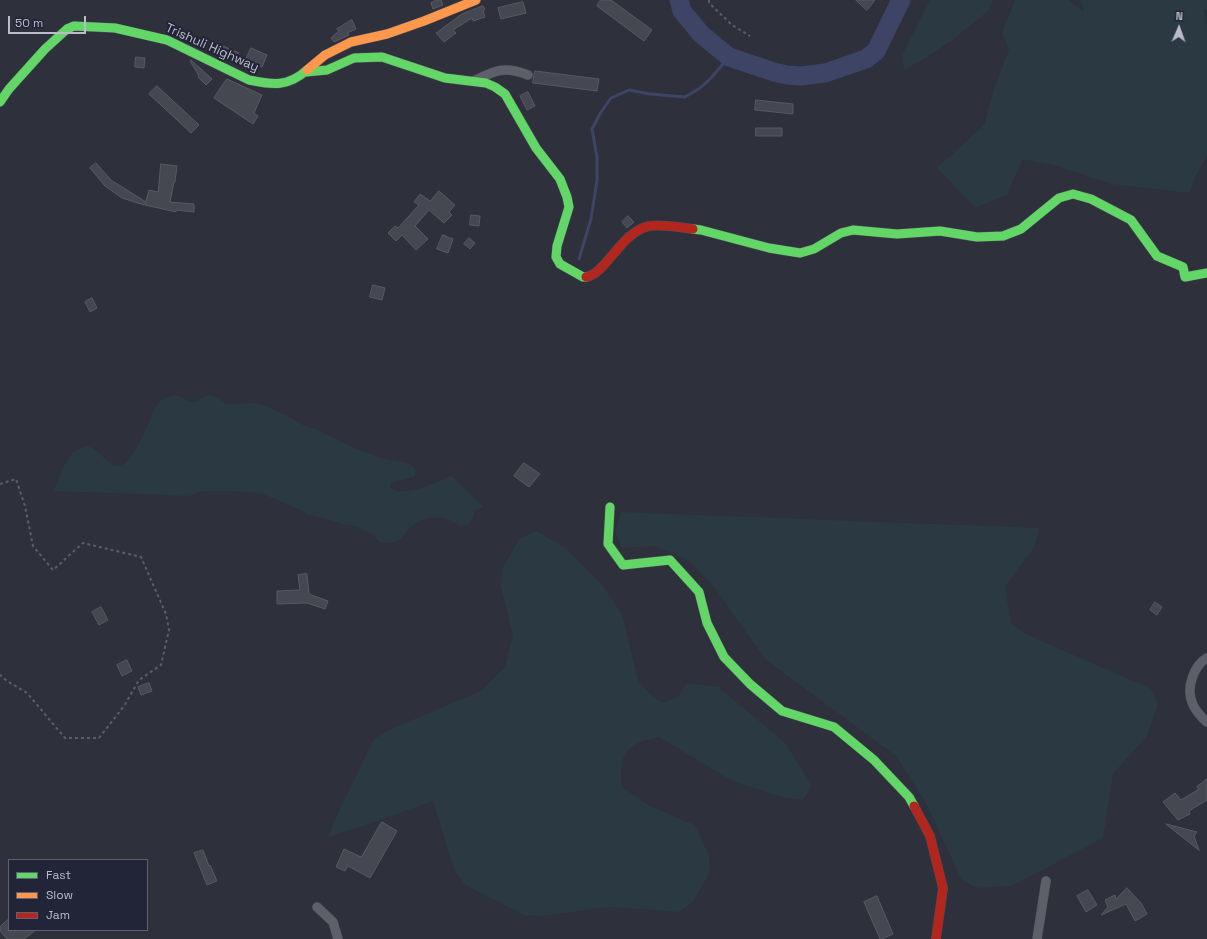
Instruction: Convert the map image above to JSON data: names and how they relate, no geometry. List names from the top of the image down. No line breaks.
{"streets":{"street":["Trishuli Highway"]},"legend":["Fast","Slow","Jam"],"scale_bar":"50 m","north":"top"}
